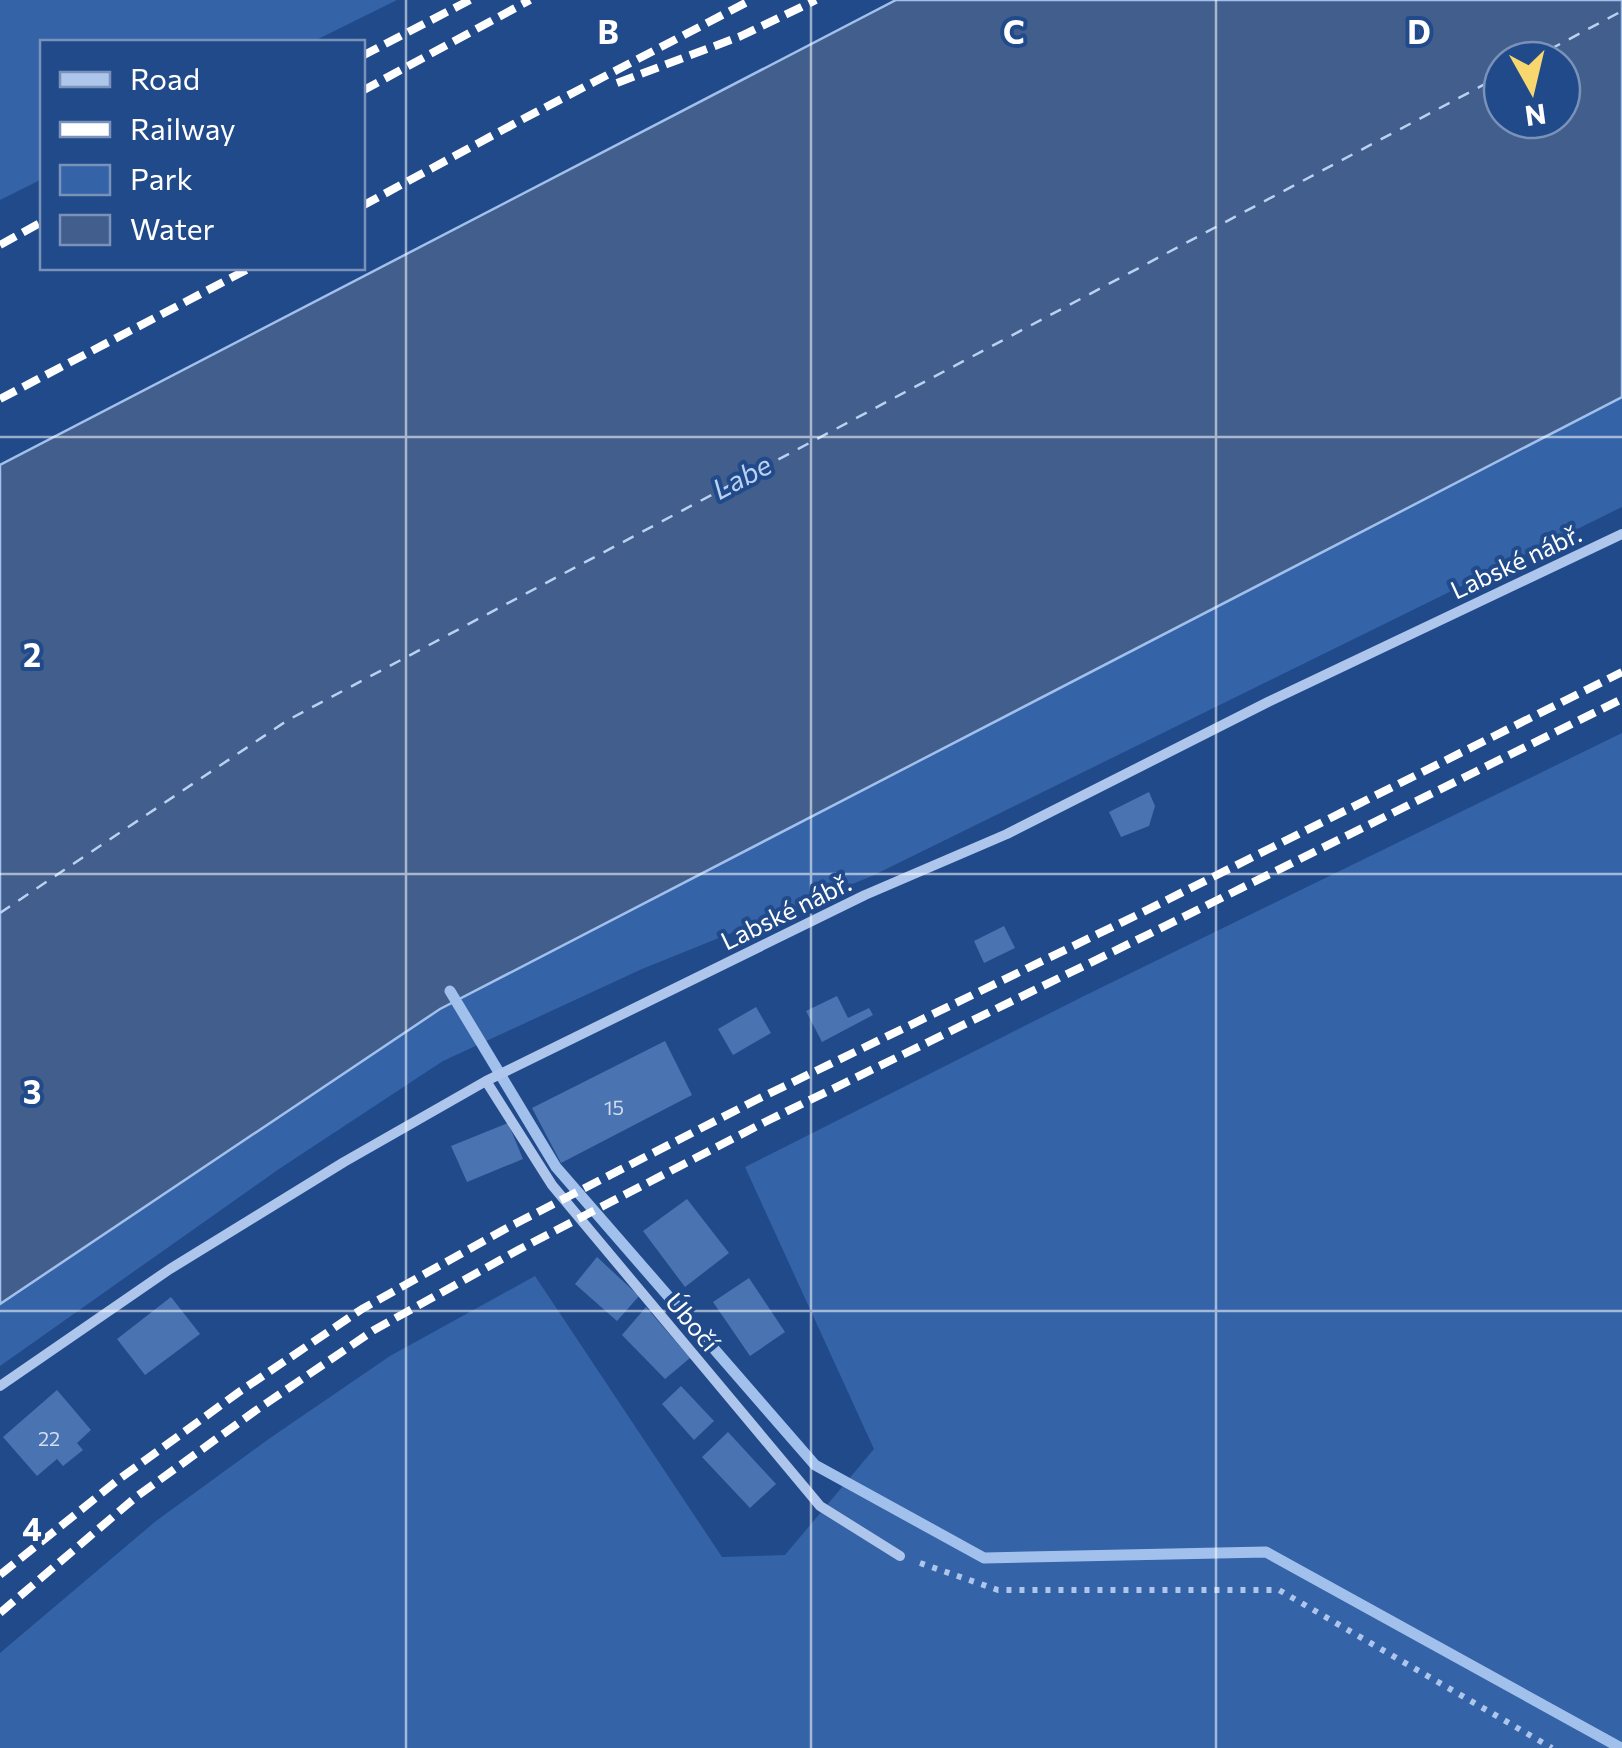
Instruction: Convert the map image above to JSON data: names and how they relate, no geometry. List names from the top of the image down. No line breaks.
{"streets":{"street":["Labské nábř.","Úbočí"]},"crossings":[["Labské nábř.","Úbočí"]],"water":["Labe"],"house_numbers":["15","22"],"legend":["Road","Railway","Park","Water"],"north":"bottom","grid":{"columns":["B","C","D"],"rows":["2","3","4"]}}
